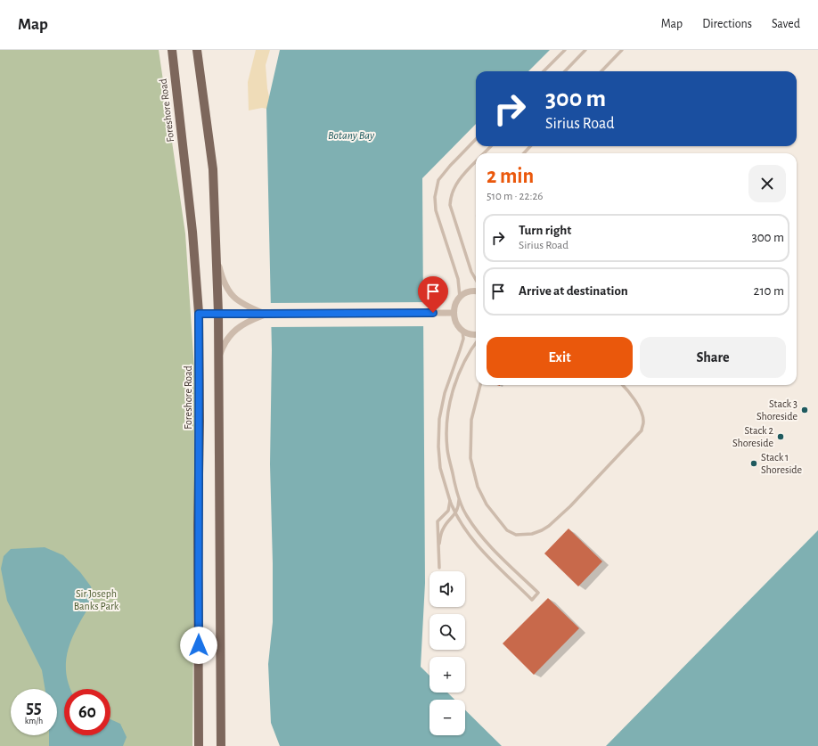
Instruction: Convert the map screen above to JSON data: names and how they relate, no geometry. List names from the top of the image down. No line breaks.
{"streets":{"main road":["Foreshore Road"]},"water":["Botany Bay"],"parks":["Sir Joseph Banks Park"],"places":["Stack 3 Shoreside","Stack 2 Shoreside","Stack 1 Shoreside"],"page":{"header":"Map","nav":["Map","Directions","Saved"],"turn":["300 m","Sirius Road"],"heading":["2 min","510 m · 22:26"],"list":[{"name":"Turn right","note":"Sirius Road","value":"300 m"},{"name":"Arrive at destination","value":"210 m"}],"buttons":["Exit","Share"],"map_buttons":["+","−"],"speed":"55 km/h","limit":"60"}}
